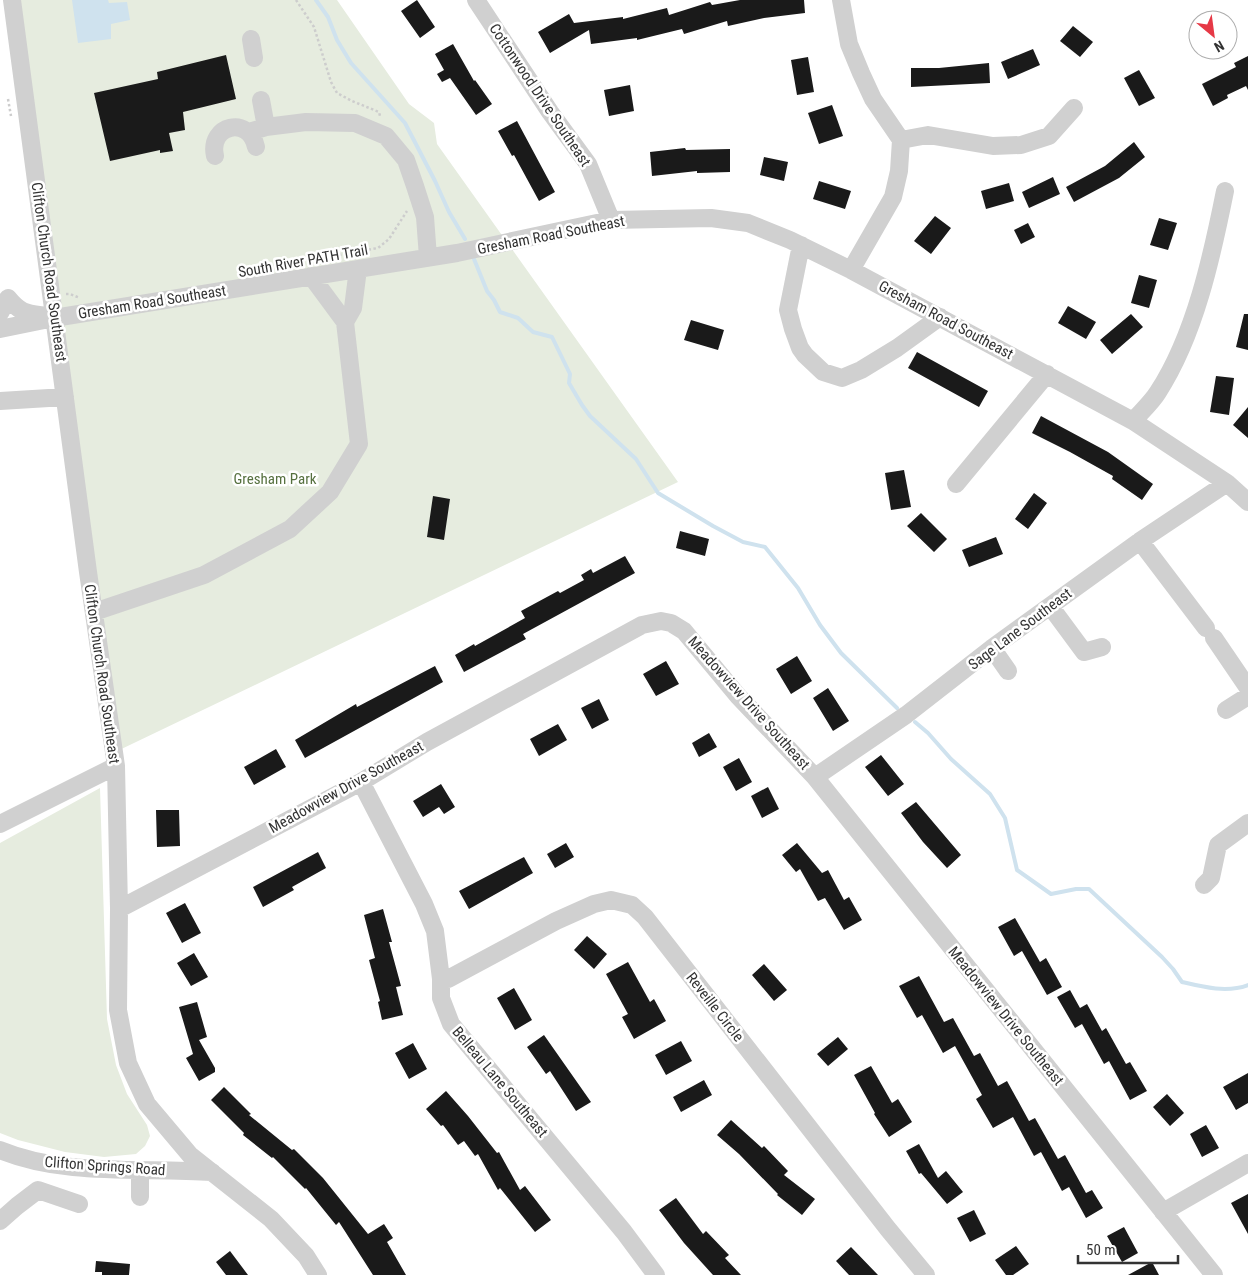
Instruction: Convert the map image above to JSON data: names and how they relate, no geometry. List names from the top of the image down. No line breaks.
{"streets":{"street":["Cottonwood Drive Southeast","Gresham Road Southeast","Clifton Church Road Southeast","Sage Lane Southeast","Meadowview Drive Southeast","Reveille Circle","Belleau Lane Southeast","Clifton Springs Road"],"path":["South River PATH Trail"]},"crossings":[["Cottonwood Drive Southeast","Gresham Road Southeast"],["Gresham Road Southeast","Clifton Church Road Southeast"],["Gresham Road Southeast","Sage Lane Southeast"],["Clifton Church Road Southeast","Meadowview Drive Southeast"],["Clifton Church Road Southeast","Clifton Springs Road"],["Sage Lane Southeast","Meadowview Drive Southeast"],["Meadowview Drive Southeast","Belleau Lane Southeast"],["Reveille Circle","Belleau Lane Southeast"]],"parks":["Gresham Park"],"scale_bar":"50 m","north":"bottom right"}
